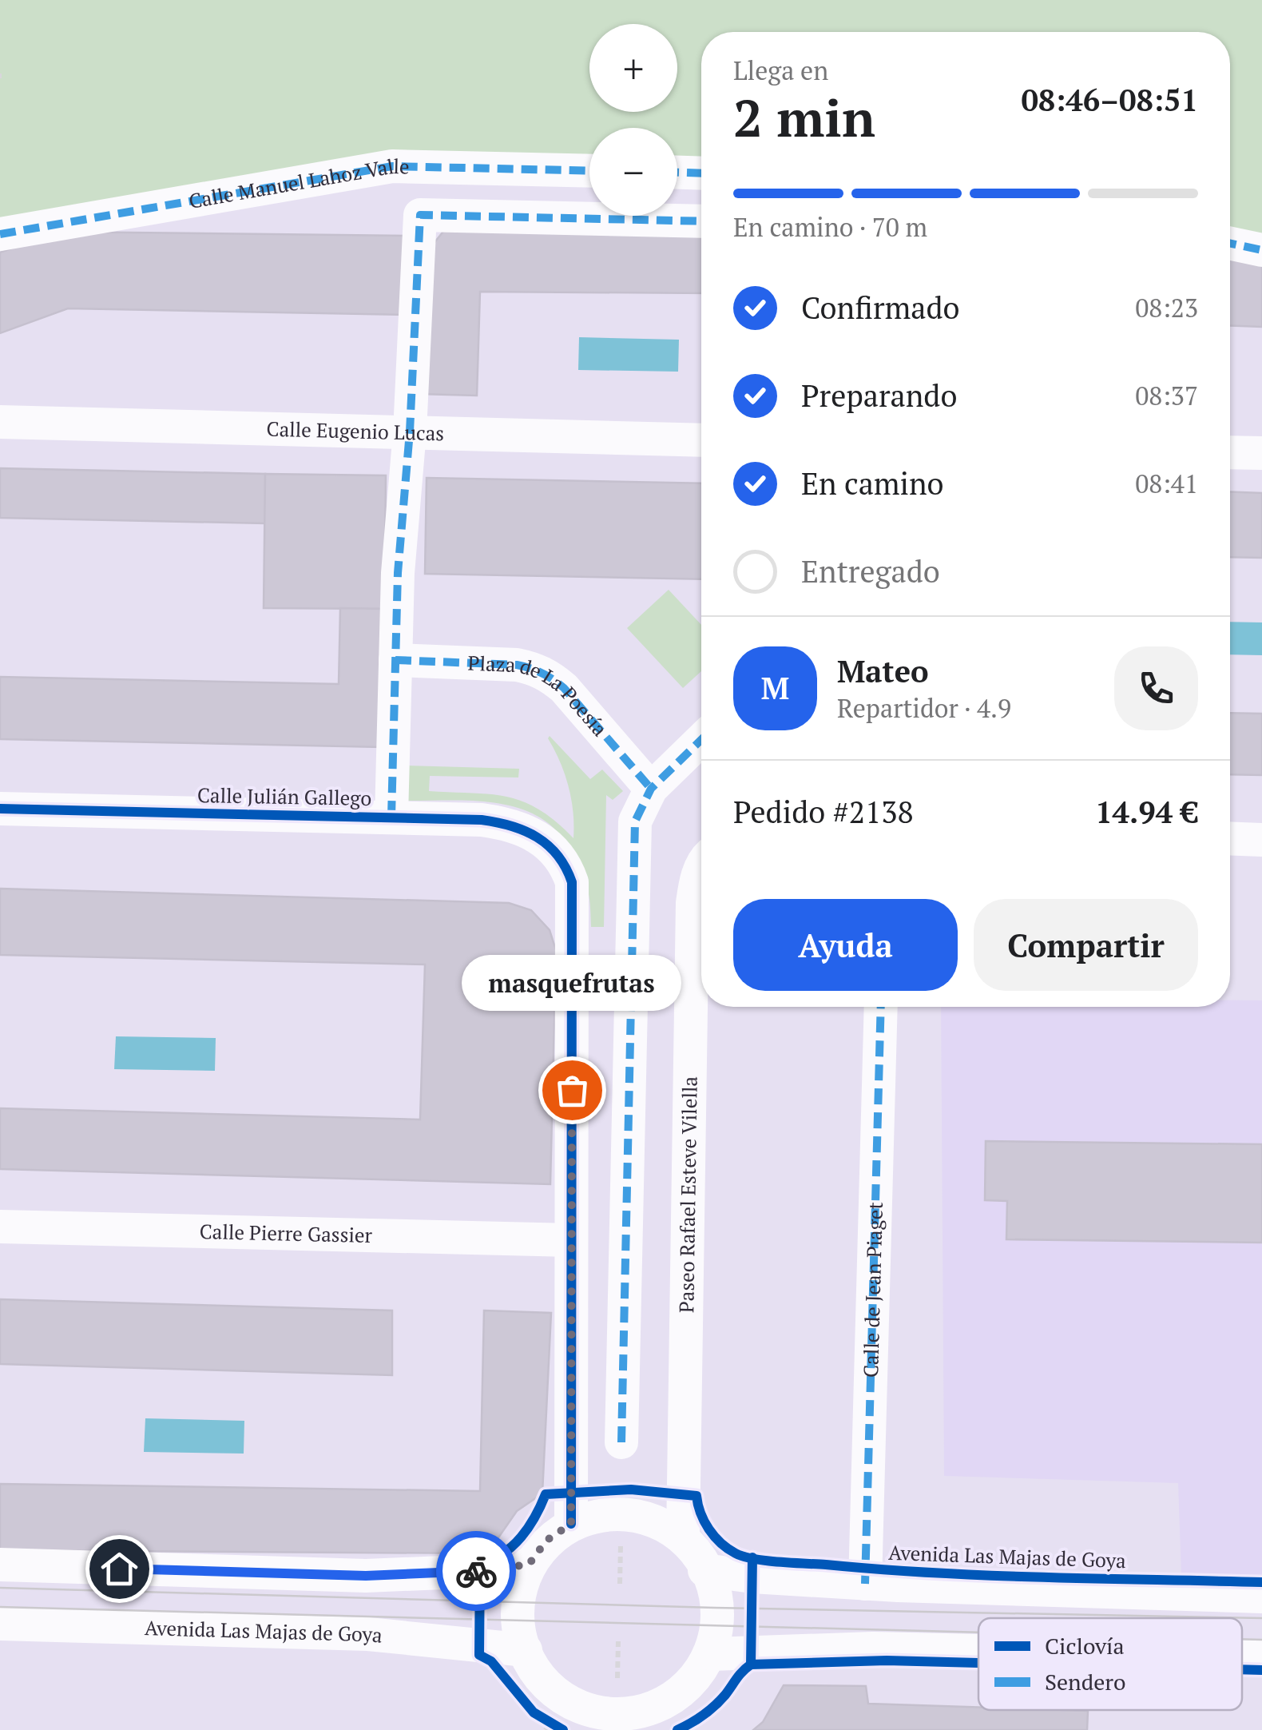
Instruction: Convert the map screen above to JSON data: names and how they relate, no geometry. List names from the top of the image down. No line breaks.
{"streets":{"street":["Calle Manuel Lahoz Valle","Calle Eugenio Lucas","Plaza de La Poesía","Calle Julián Gallego","Paseo Rafael Esteve Vilella","Calle Pierre Gassier","Calle de Jean Piaget","Avenida Las Majas de Goya"]},"crossings":[["Calle Julián Gallego","Calle Pierre Gassier"],["Paseo Rafael Esteve Vilella","Avenida Las Majas de Goya"],["Calle de Jean Piaget","Avenida Las Majas de Goya"]],"places":["masquefrutas"],"legend":["Ciclovía","Sendero"],"page":{"map_buttons":["+","−"],"heading":["2 min","Llega en","08:46–08:51"],"panel":["Mateo","Repartidor · 4.9","Pedido #2138","14.94 €"],"bar":"En camino · 70 m","list":[["Confirmado","08:23"],["Preparando","08:37"],["En camino","08:41"],"Entregado"],"round":"M","buttons":["Ayuda","Compartir"],"bubble":"masquefrutas"}}
